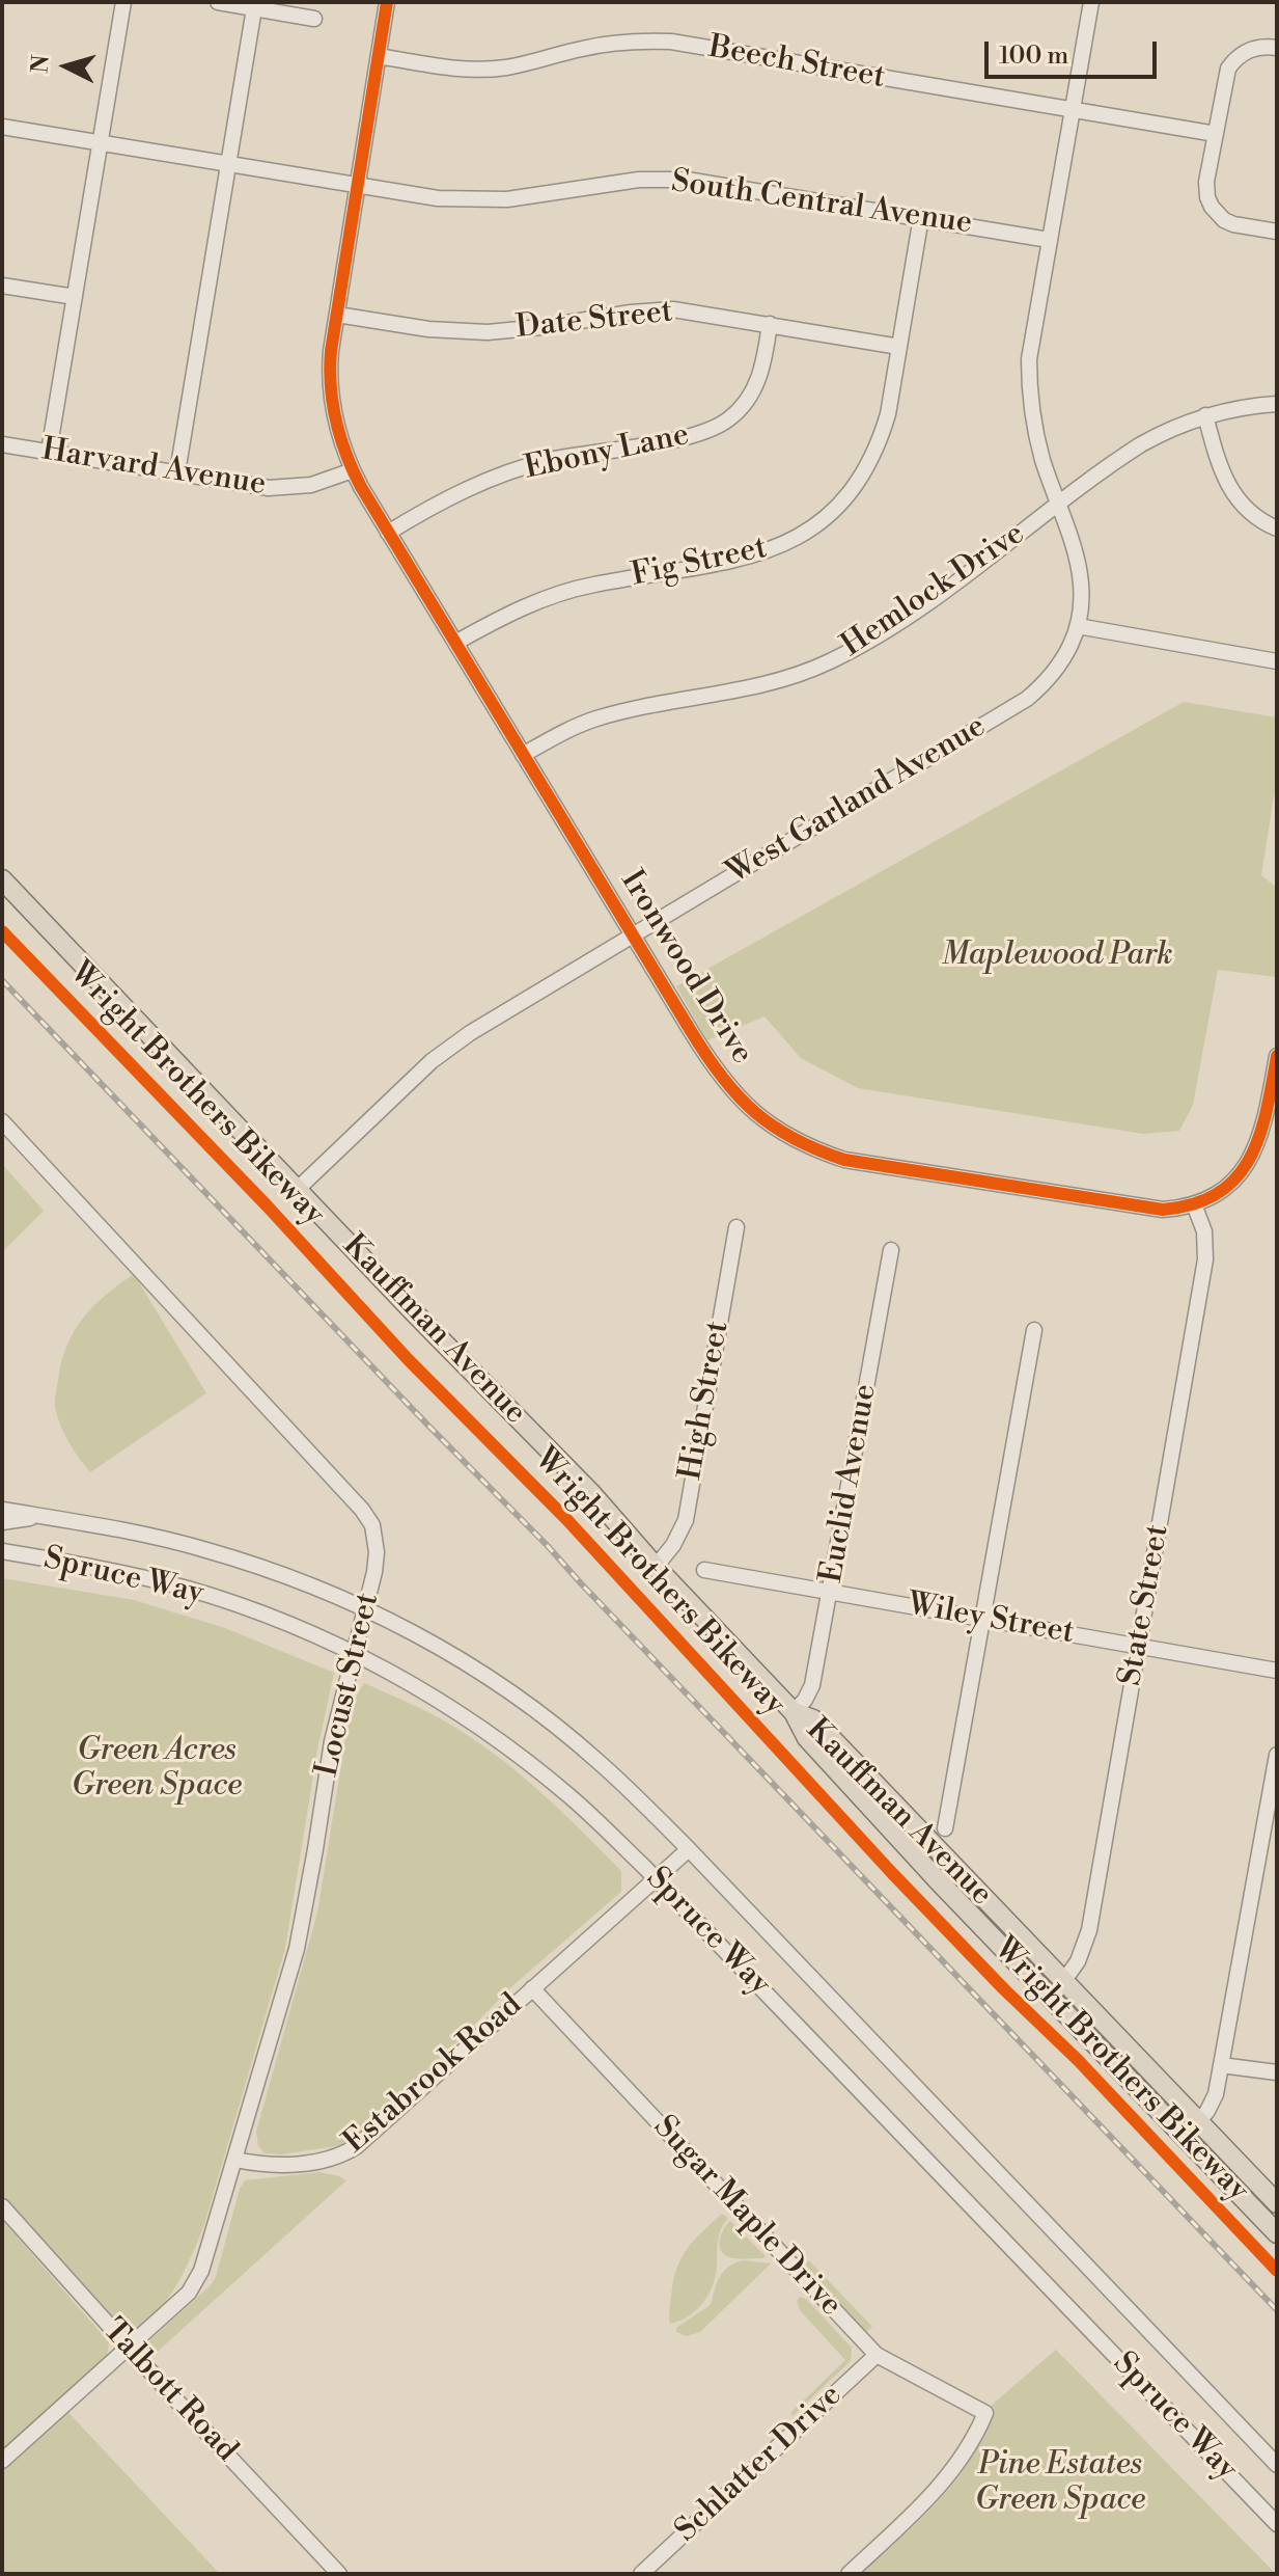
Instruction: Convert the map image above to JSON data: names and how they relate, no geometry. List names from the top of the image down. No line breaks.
{"streets":{"main road":["Kauffman Avenue"],"street":["Beech Street","South Central Avenue","Date Street","Ebony Lane","Harvard Avenue","Fig Street","Hemlock Drive","West Garland Avenue","Ironwood Drive","High Street","Euclid Avenue","Spruce Way","State Street","Wiley Street","Locust Street","Estabrook Road","Sugar Maple Drive","Talbott Road","Schlatter Drive"],"cycle path":["Wright Brothers Bikeway"]},"crossings":[["Beech Street","West Garland Avenue"],["Beech Street","Ironwood Drive"],["South Central Avenue","Fig Street"],["South Central Avenue","West Garland Avenue"],["South Central Avenue","Ironwood Drive"],["Date Street","Ebony Lane"],["Date Street","Fig Street"],["Date Street","Ironwood Drive"],["Ebony Lane","Ironwood Drive"],["Harvard Avenue","Ironwood Drive"],["Fig Street","Ironwood Drive"],["Hemlock Drive","West Garland Avenue"],["Hemlock Drive","Ironwood Drive"],["West Garland Avenue","Ironwood Drive"],["West Garland Avenue","Kauffman Avenue"],["Ironwood Drive","State Street"],["Kauffman Avenue","High Street"],["Kauffman Avenue","Euclid Avenue"],["Kauffman Avenue","State Street"],["Euclid Avenue","Wiley Street"],["Spruce Way","Locust Street"],["Spruce Way","Estabrook Road"],["State Street","Wiley Street"],["Locust Street","Estabrook Road"],["Locust Street","Talbott Road"],["Estabrook Road","Sugar Maple Drive"],["Sugar Maple Drive","Schlatter Drive"]],"parks":["Maplewood Park","Green Acres Green Space","Pine Estates Green Space"],"scale_bar":"100 m","north":"left"}
